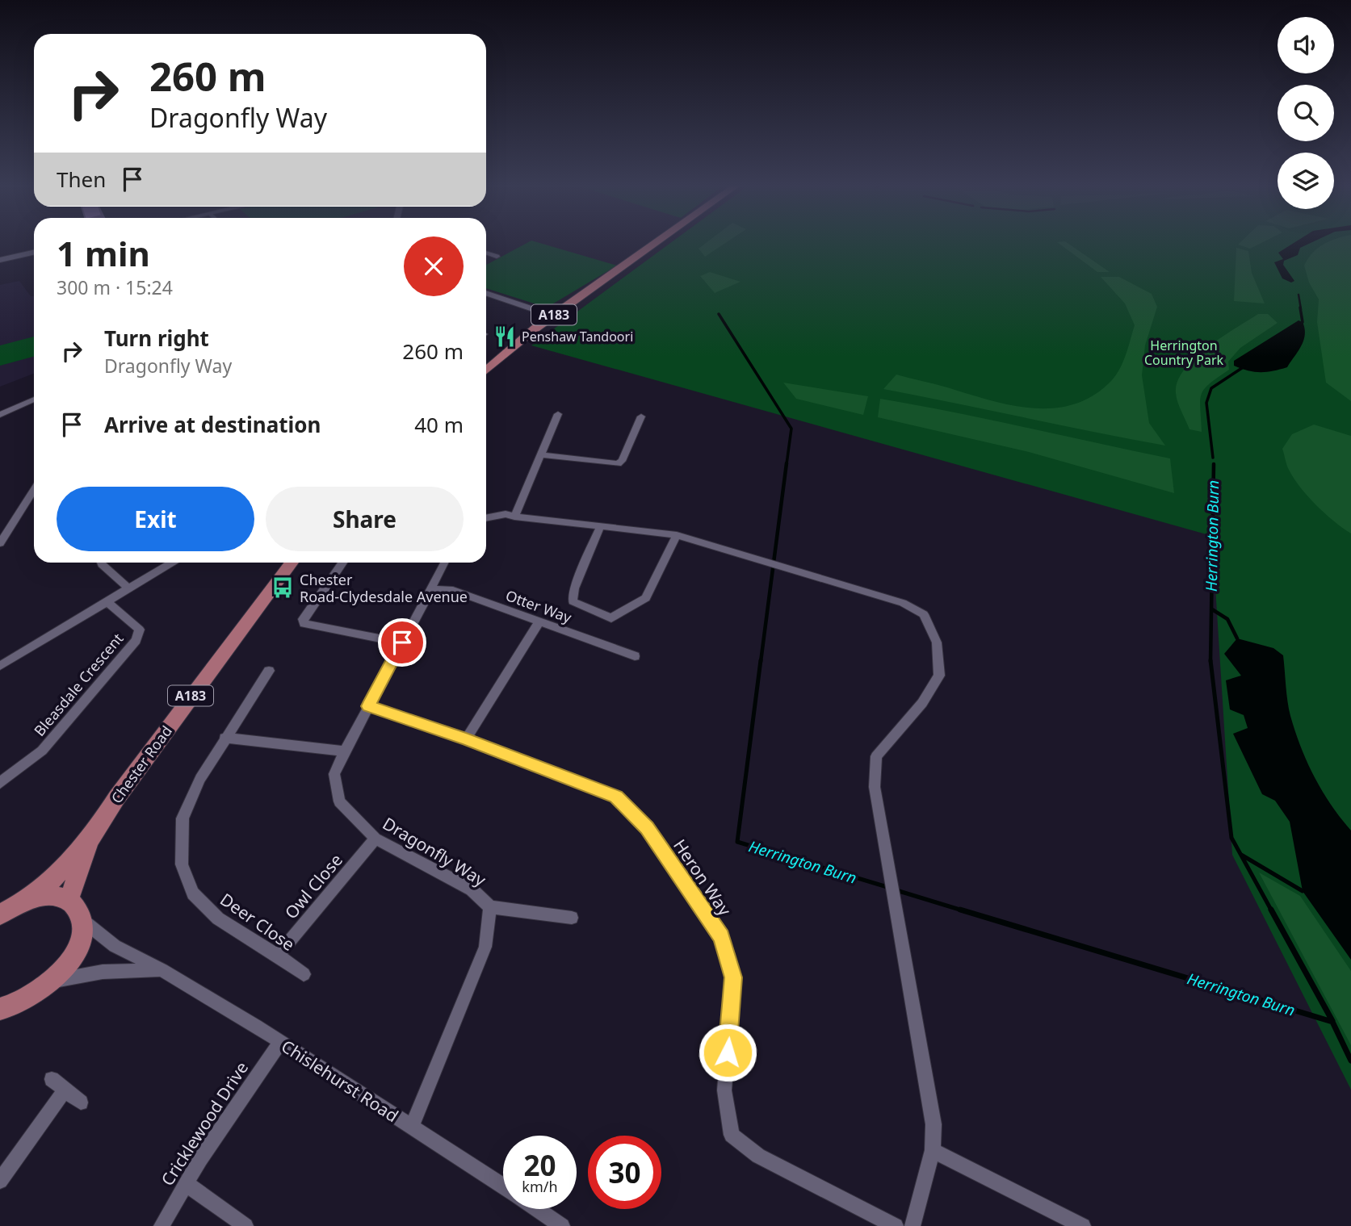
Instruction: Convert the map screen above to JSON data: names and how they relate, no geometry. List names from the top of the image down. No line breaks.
{"streets":{"main road":["A183","Chester Road"],"street":["Otter Way","Bleasdale Crescent","Dragonfly Way","Heron Way","Owl Close","Deer Close","Chislehurst Road","Cricklewood Drive"]},"crossings":[["A183","Chester Road"],["Otter Way","Dragonfly Way"],["Dragonfly Way","Heron Way"],["Dragonfly Way","Owl Close"],["Dragonfly Way","Chislehurst Road"],["Owl Close","Deer Close"],["Chislehurst Road","Cricklewood Drive"]],"water":["Herrington Burn"],"parks":["Herrington Country Park"],"places":{"restaurant":["Penshaw Tandoori"],"bus stop":["Chester Road-Clydesdale Avenue"]},"page":{"turn":["260 m","Dragonfly Way"],"then":"Then","heading":["1 min","300 m · 15:24"],"list":[{"name":"Turn right","note":"Dragonfly Way","value":"260 m"},{"name":"Arrive at destination","value":"40 m"}],"buttons":["Exit","Share"],"speed":"20 km/h","limit":"30"}}
